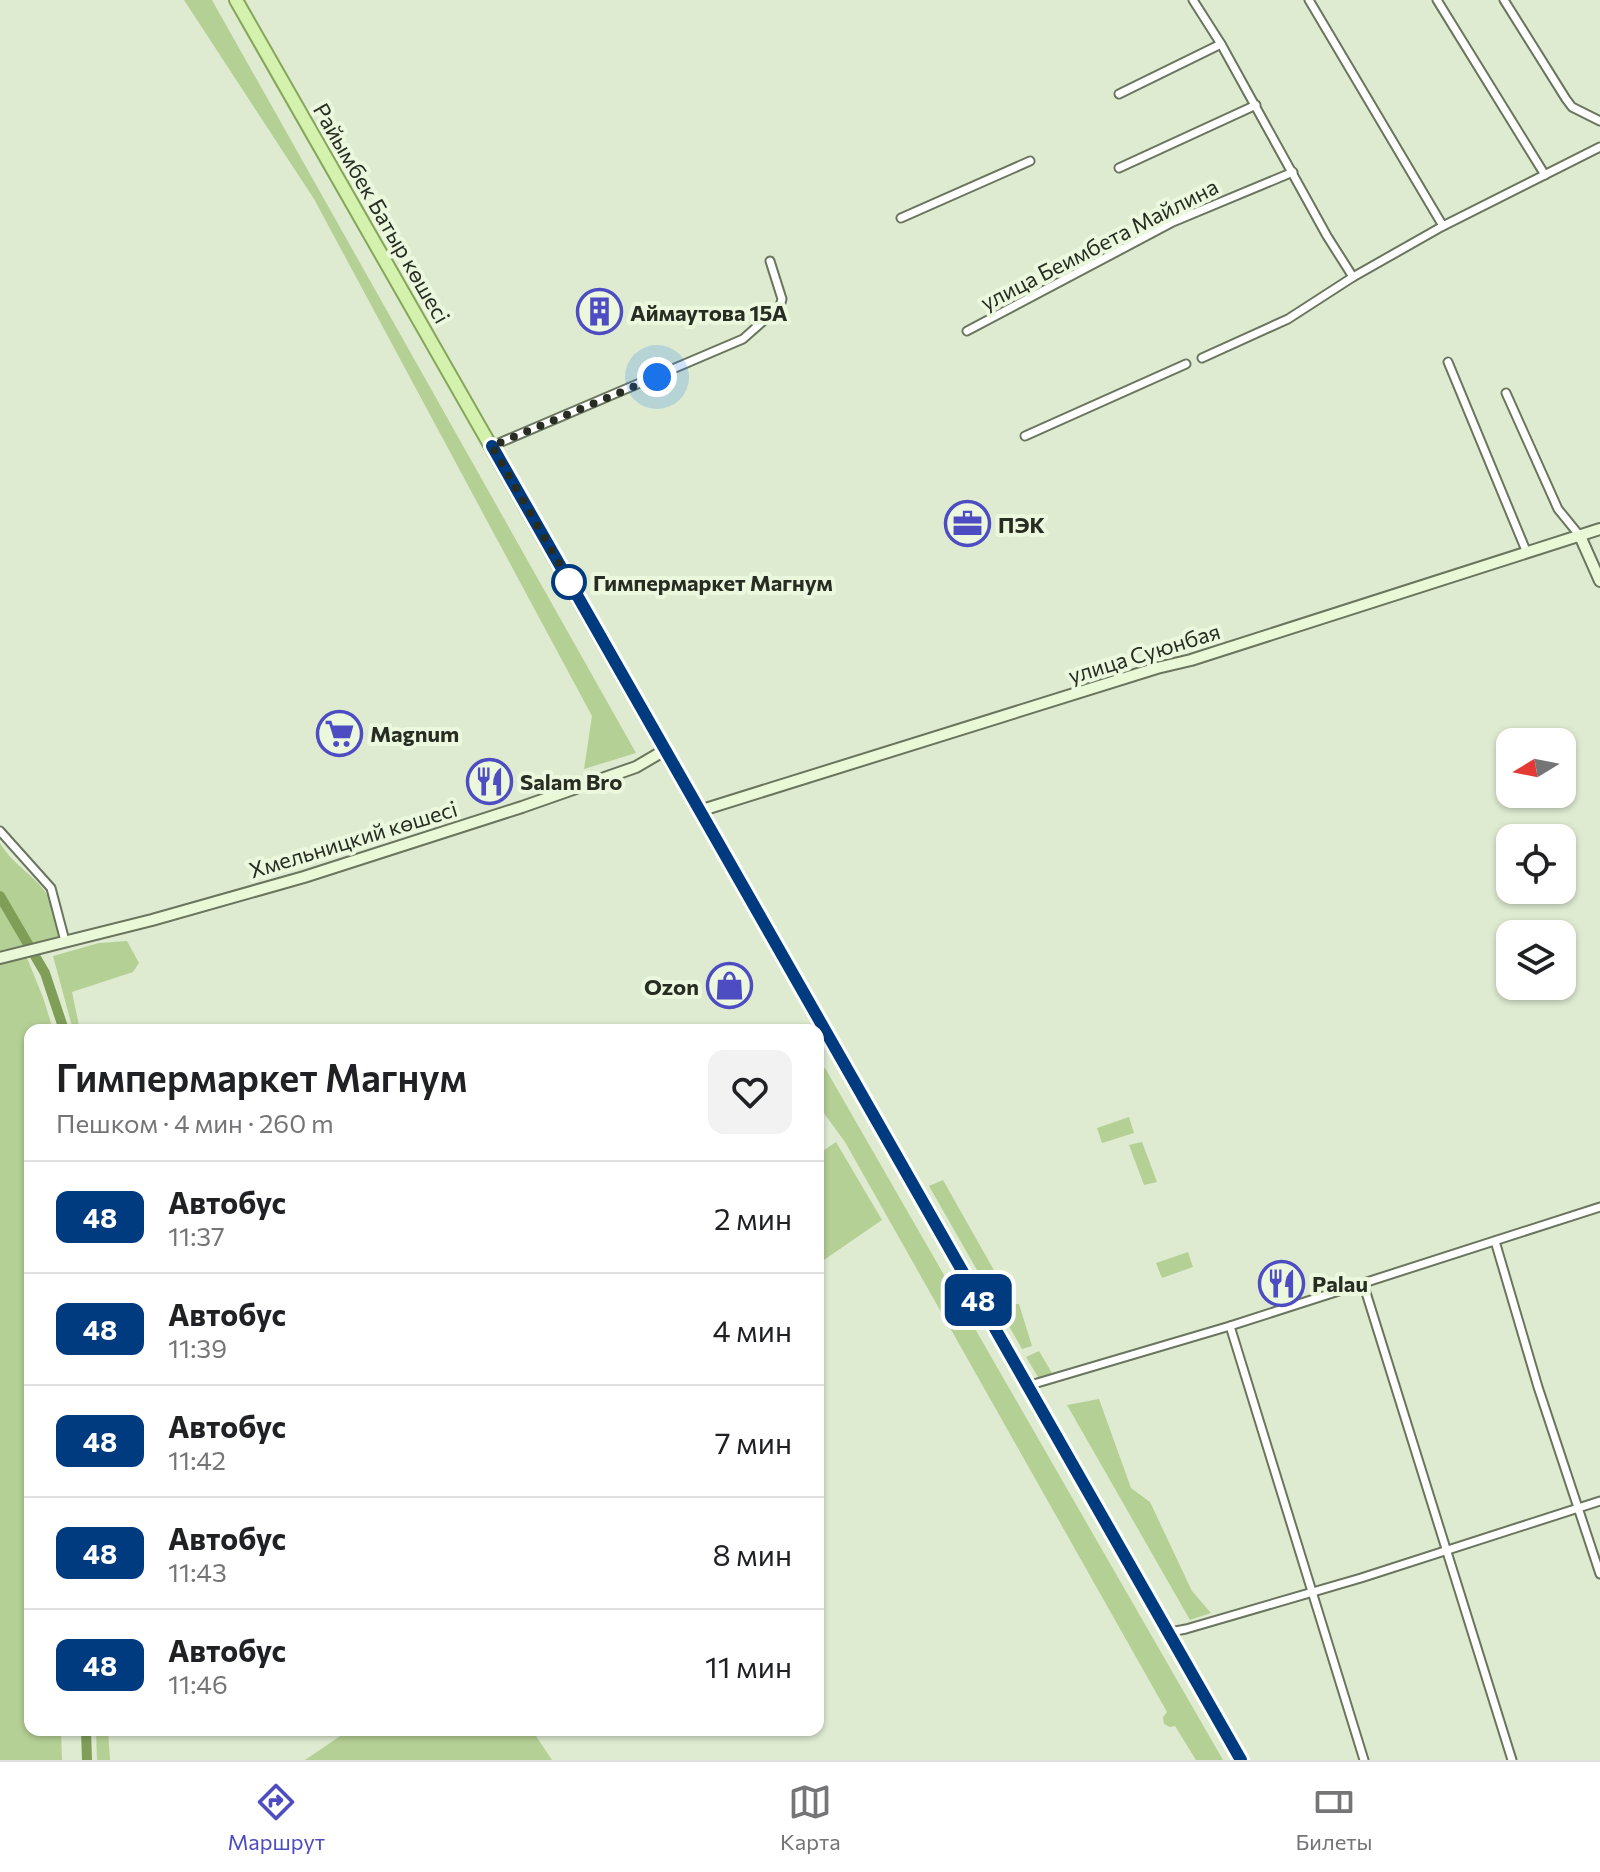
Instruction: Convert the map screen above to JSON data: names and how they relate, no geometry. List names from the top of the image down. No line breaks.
{"streets":{"main road":["Райымбек Батыр көшесі"],"street":["улица Беимбета Майлина","улица Суюнбая","Хмельницкий көшесі"]},"crossings":[["Райымбек Батыр көшесі","улица Суюнбая"],["Райымбек Батыр көшесі","Хмельницкий көшесі"]],"places":{"building":["Аймаутова 15А"],"office":["ПЭК"],"other":["Гимпермаркет Магнум"],"supermarket":["Magnum"],"restaurant":["Salam Bro","Palau"],"shop":["Ozon"]},"lines":["bus line 48"],"north":"left","page":{"on_map":"48","heading":["Гимпермаркет Магнум","Пешком · 4 мин · 260 m"],"list":[{"mark":"48","name":"Автобус","note":"11:37","value":"2 мин"},{"mark":"48","name":"Автобус","note":"11:39","value":"4 мин"},{"mark":"48","name":"Автобус","note":"11:42","value":"7 мин"},{"mark":"48","name":"Автобус","note":"11:43","value":"8 мин"},{"mark":"48","name":"Автобус","note":"11:46","value":"11 мин"}],"tabs":["Маршрут","Карта","Билеты"]}}
